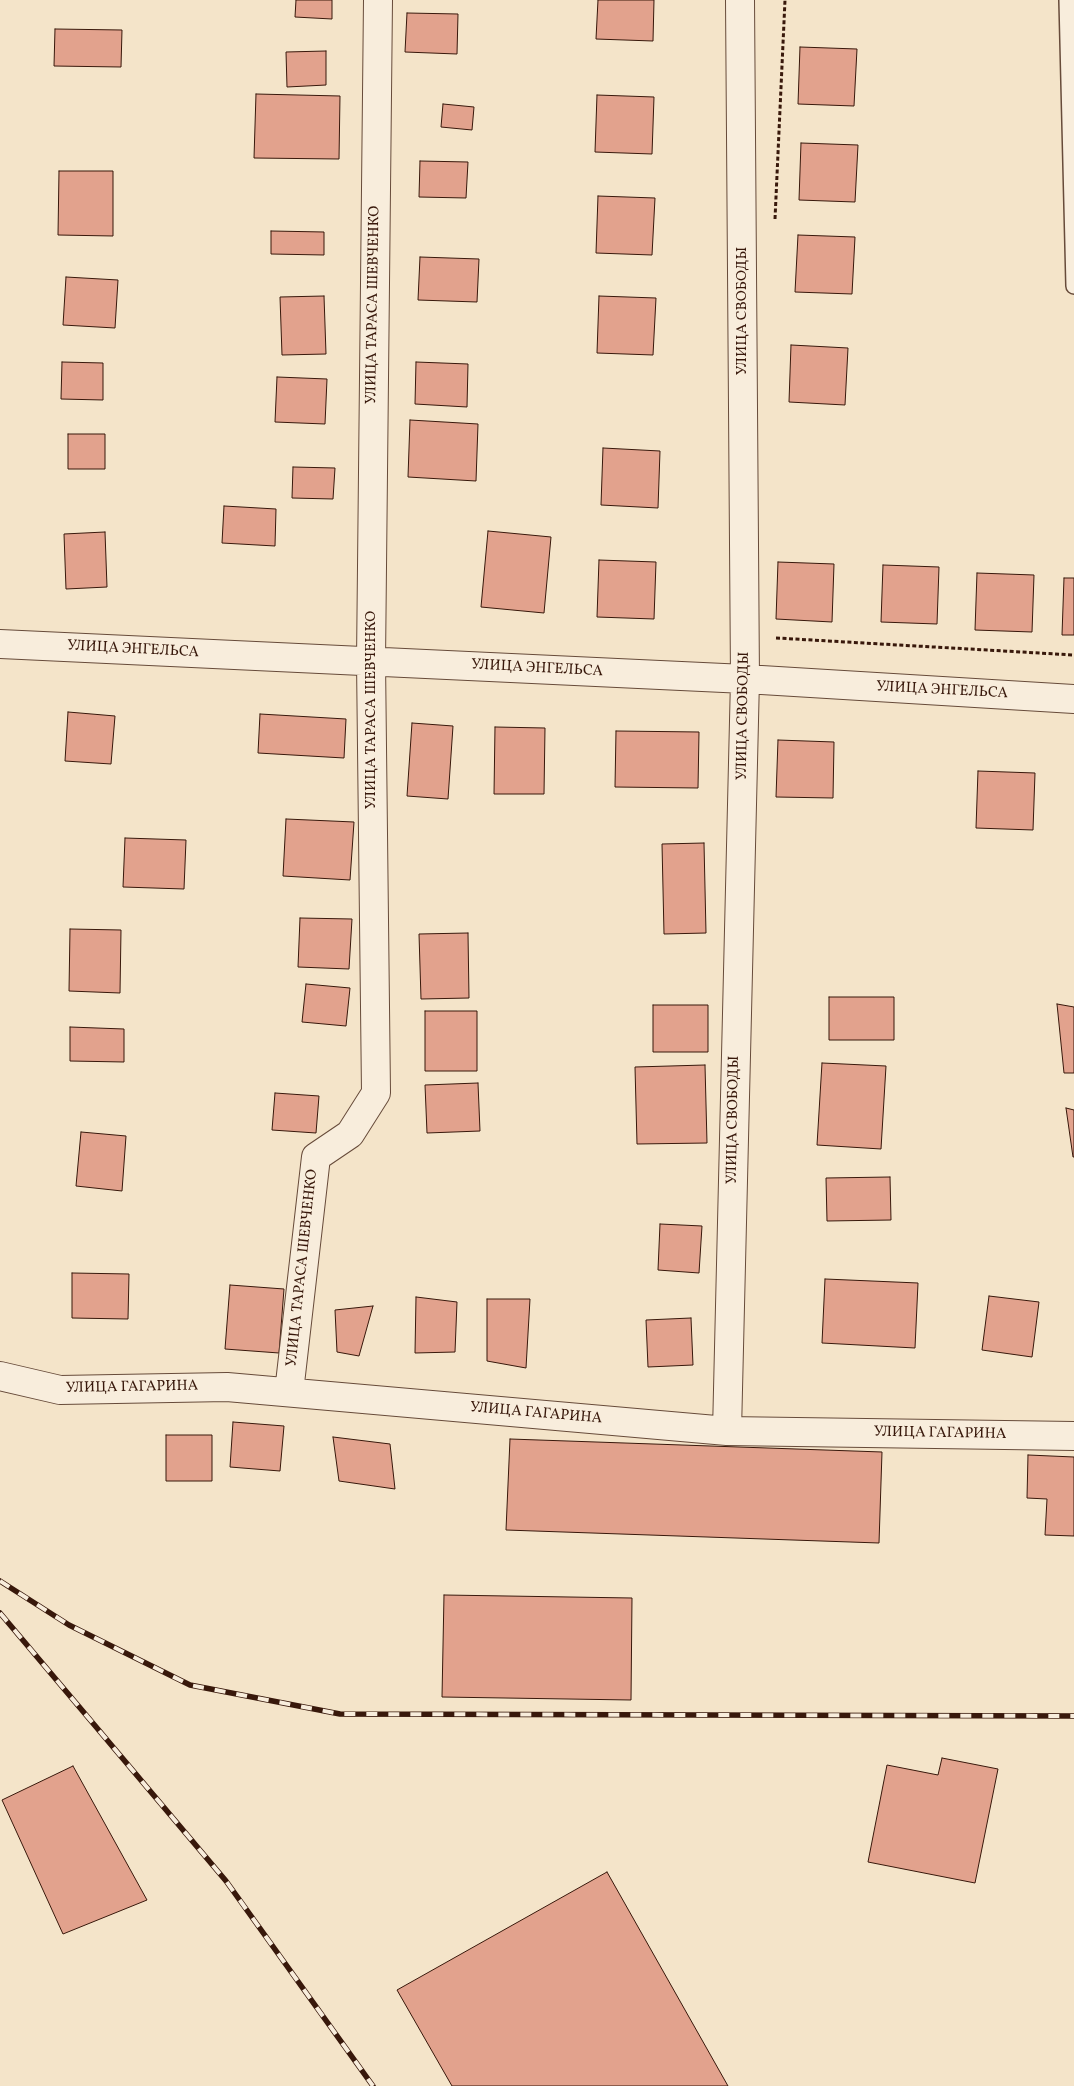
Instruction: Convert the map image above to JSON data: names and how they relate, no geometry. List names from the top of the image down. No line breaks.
{"streets":{"street":["УЛИЦА ТАРАСА ШЕВЧЕНКО","УЛИЦА СВОБОДЫ","УЛИЦА ЭНГЕЛЬСА","УЛИЦА ГАГАРИНА"]},"crossings":[["УЛИЦА ТАРАСА ШЕВЧЕНКО","УЛИЦА ЭНГЕЛЬСА"],["УЛИЦА ТАРАСА ШЕВЧЕНКО","УЛИЦА ГАГАРИНА"],["УЛИЦА СВОБОДЫ","УЛИЦА ЭНГЕЛЬСА"],["УЛИЦА СВОБОДЫ","УЛИЦА ГАГАРИНА"]]}
